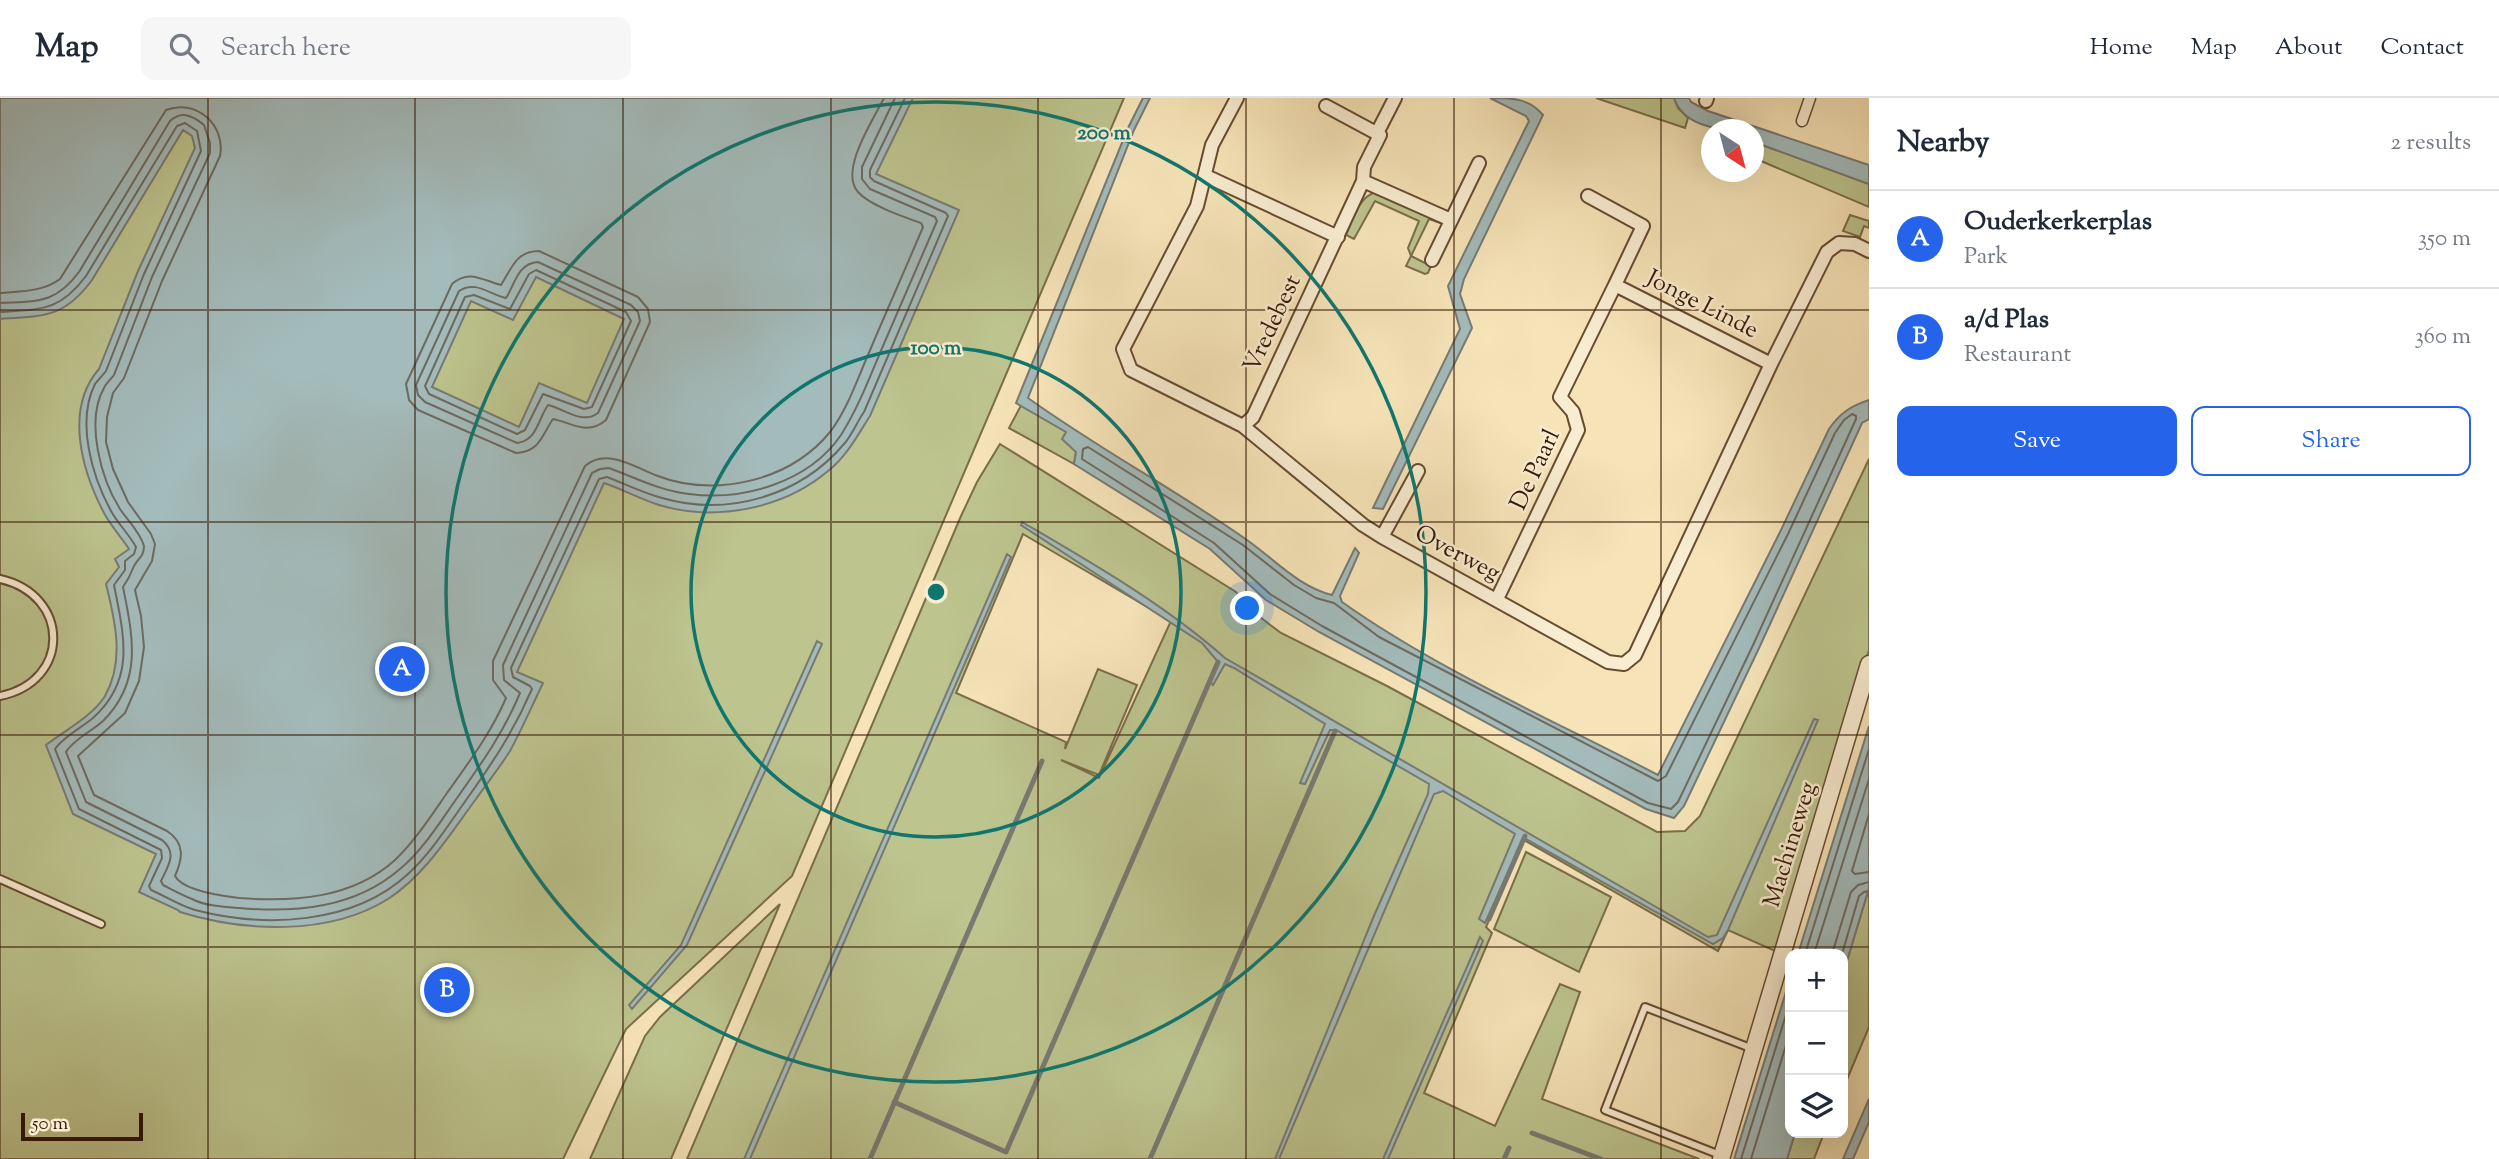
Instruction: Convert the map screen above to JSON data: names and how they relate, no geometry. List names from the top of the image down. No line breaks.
{"streets":{"street":["Jonge Linde","Vredebest","De Paarl","Overweg","Machineweg"]},"crossings":[["Jonge Linde","De Paarl"],["Jonge Linde","Overweg"],["Vredebest","Overweg"],["De Paarl","Overweg"]],"scale_bar":"50 m","north":"bottom right","page":{"header":"Map","search":"Search here","nav":["Home","Map","About","Contact"],"heading":["Nearby","2 results"],"list":[{"mark":"A","name":"Ouderkerkerplas","note":"Park","value":"350 m"},{"mark":"B","name":"a/d Plas","note":"Restaurant","value":"360 m"}],"buttons":["Save","Share"],"pins":["A","B"],"map_buttons":["+","−"],"scale":"50 m"},"rings":["200 m","100 m"]}
